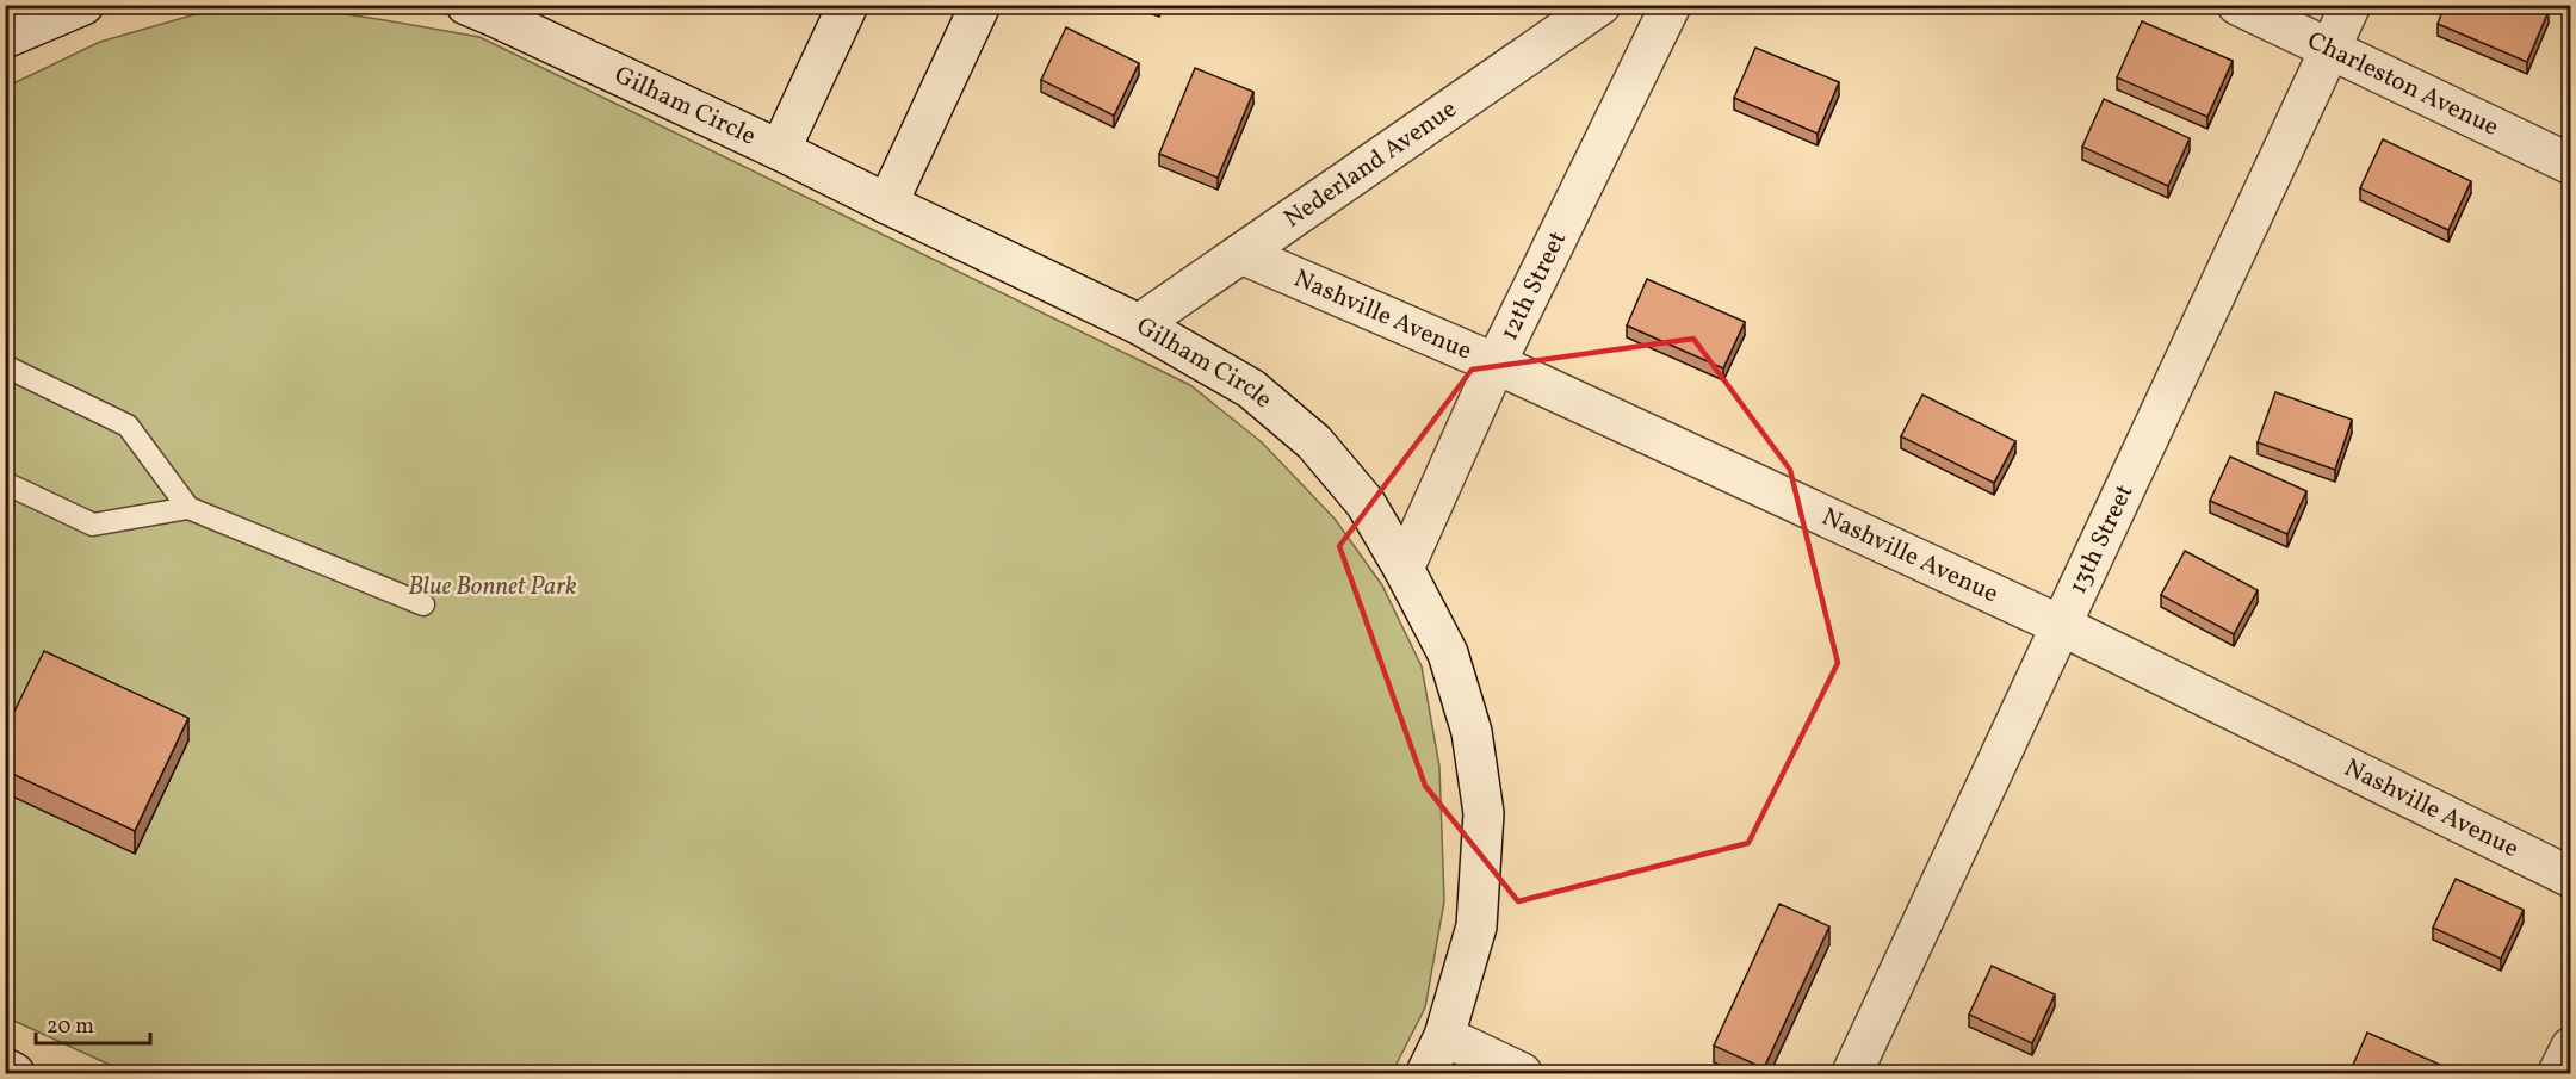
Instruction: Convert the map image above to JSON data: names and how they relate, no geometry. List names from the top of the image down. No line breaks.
{"streets":{"street":["Charleston Avenue","Gilham Circle","Nederland Avenue","12th Street","Nashville Avenue","13th Street"]},"crossings":[["Charleston Avenue","13th Street"],["Gilham Circle","Nederland Avenue"],["Gilham Circle","12th Street"],["Nederland Avenue","Nashville Avenue"],["12th Street","Nashville Avenue"],["Nashville Avenue","13th Street"]],"parks":["Blue Bonnet Park"],"scale_bar":"20 m"}
